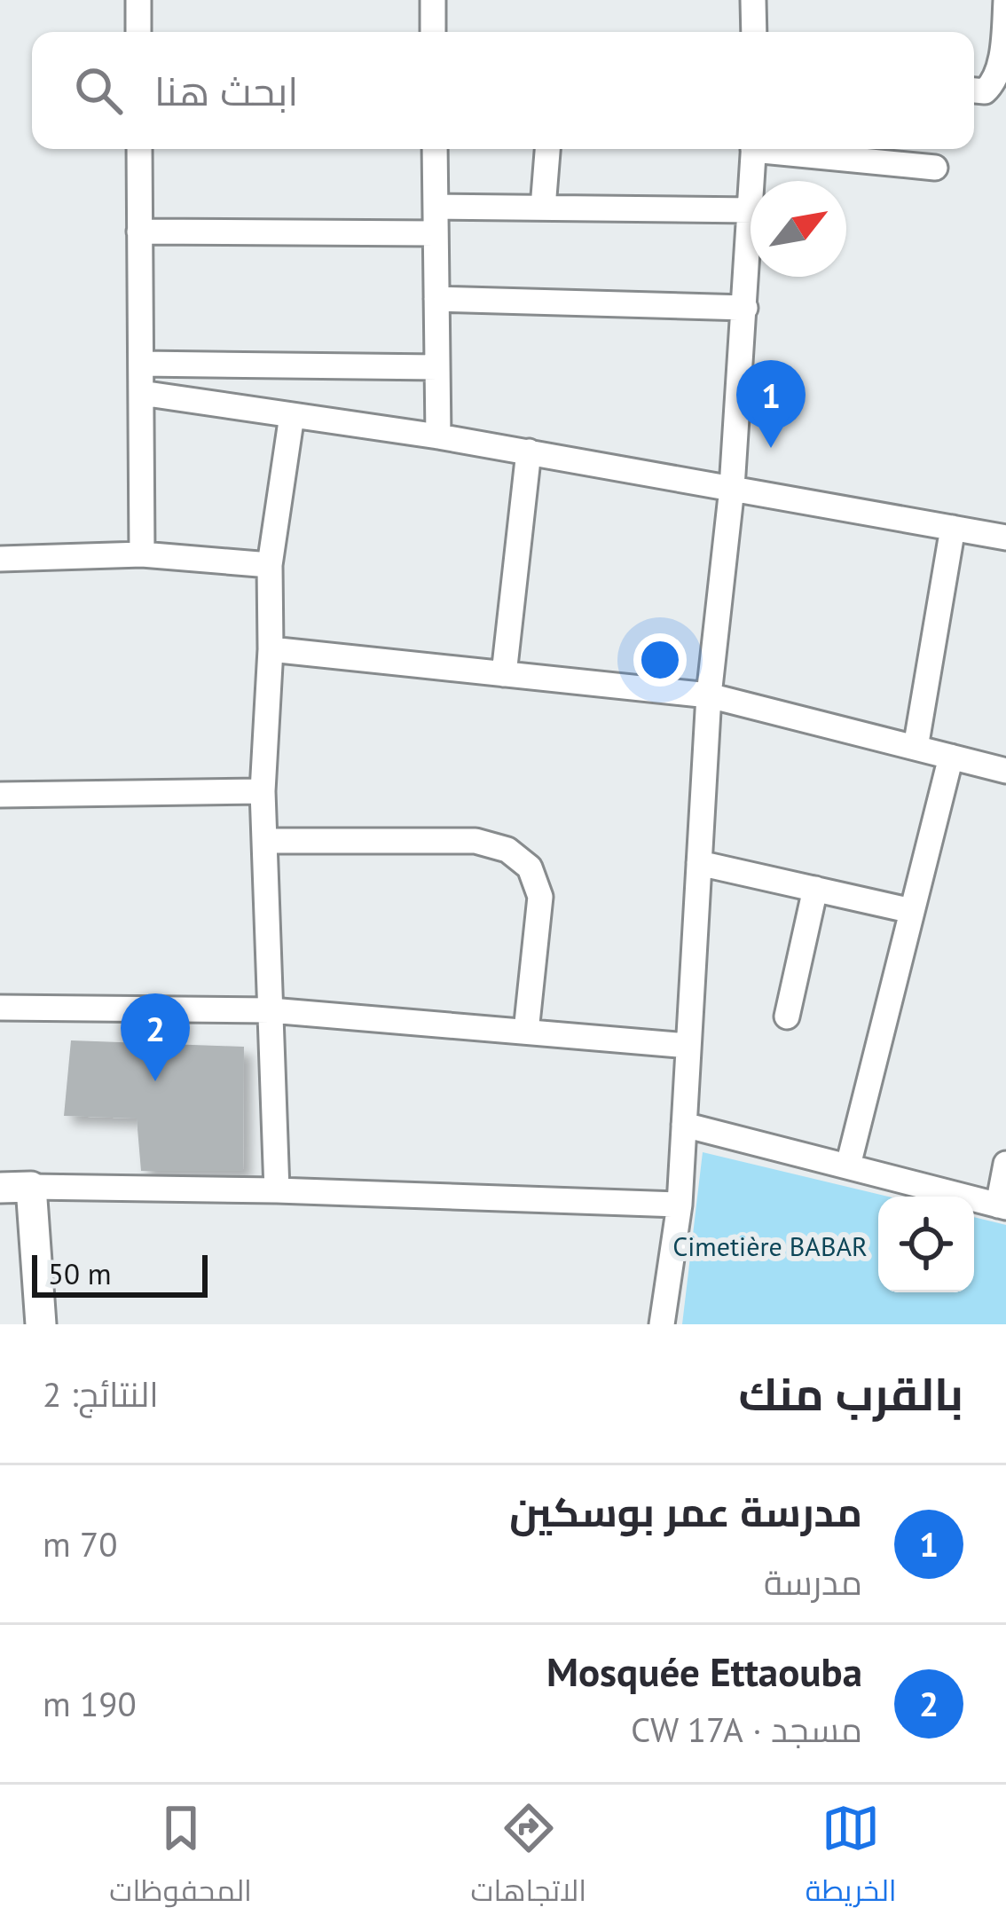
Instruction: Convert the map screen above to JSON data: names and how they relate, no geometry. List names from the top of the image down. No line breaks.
{"parks":["Cimetière BABAR"],"scale_bar":"50 m","north":"top right","page":{"search":"ابحث هنا","pins":["1","2"],"scale":"50 m","heading":["بالقرب منك","النتائج: 2"],"list":[{"mark":"1","name":"مدرسة عمر بوسكين","note":"مدرسة","value":"70 m"},{"mark":"2","name":"Mosquée Ettaouba","note":"مسجد · CW 17A","value":"190 m"}],"nav":["الخريطة","الاتجاهات","المحفوظات"]}}
